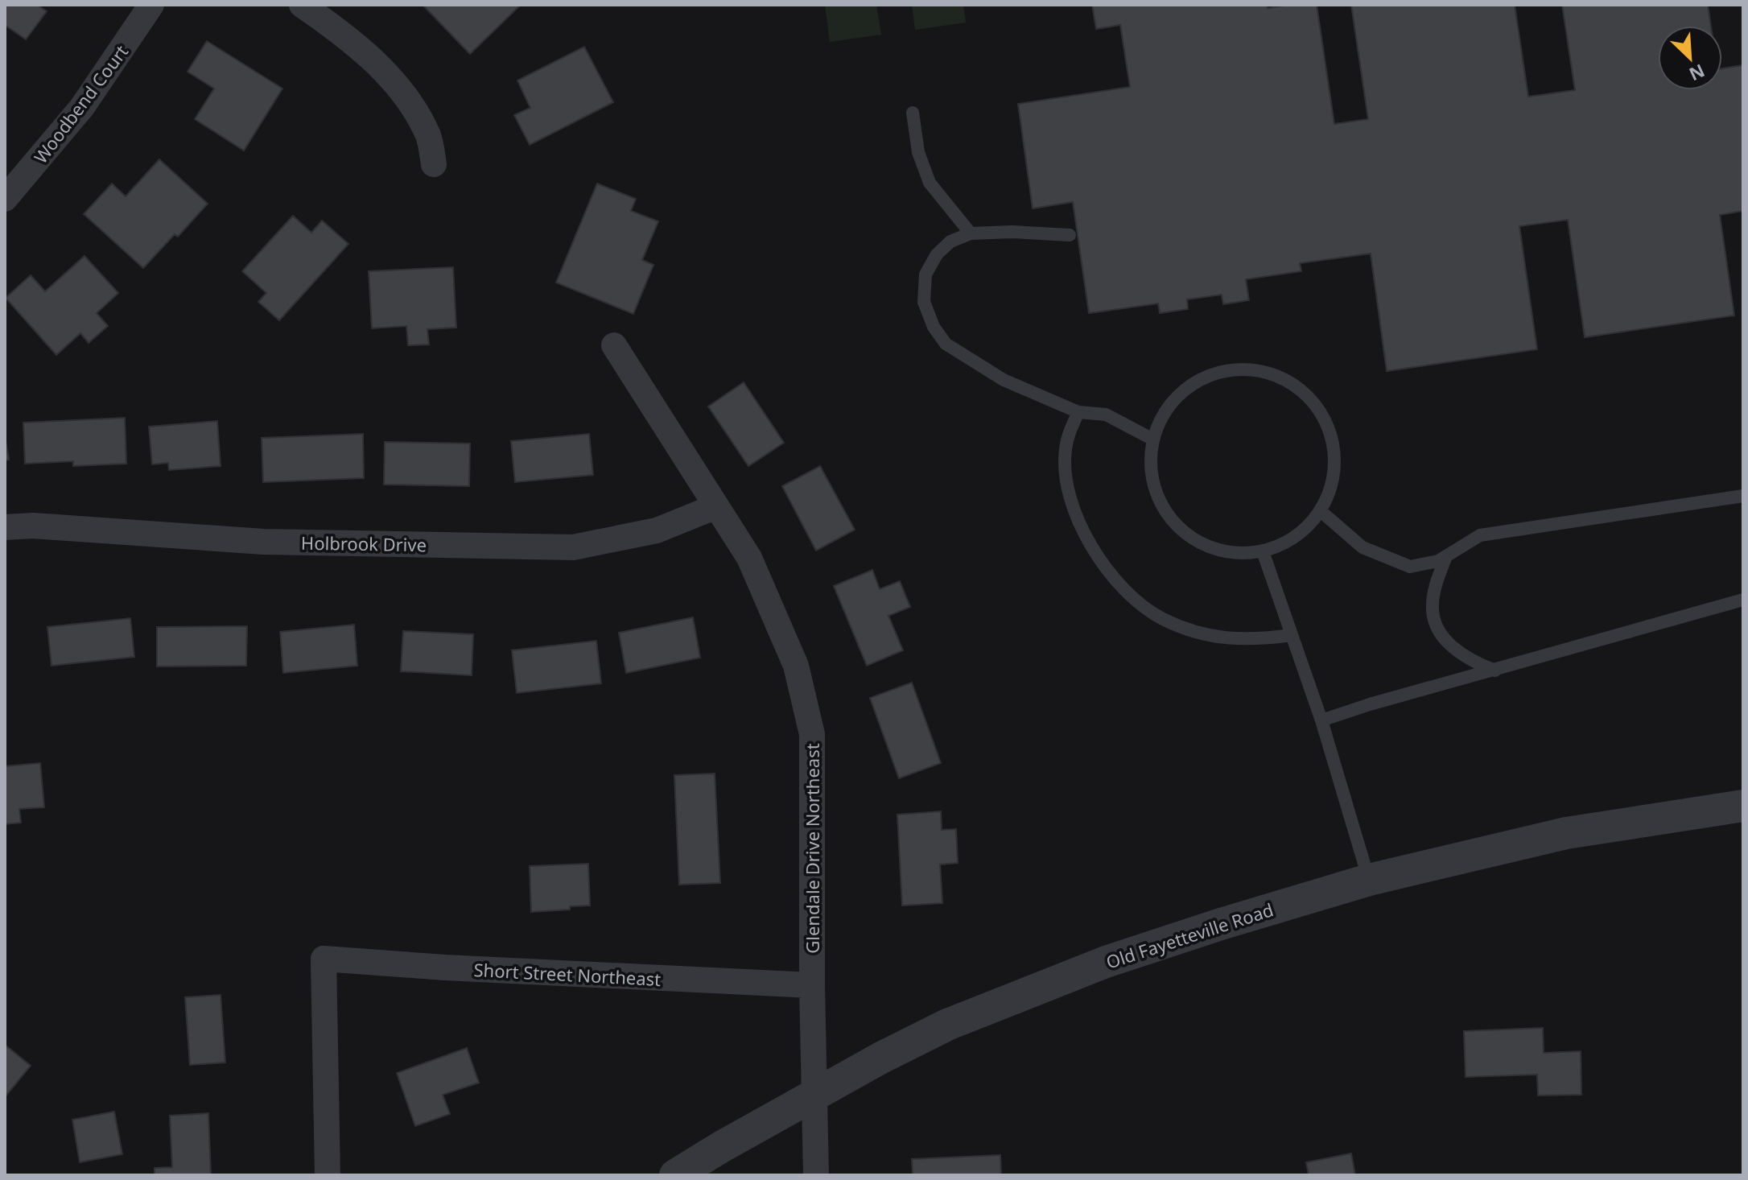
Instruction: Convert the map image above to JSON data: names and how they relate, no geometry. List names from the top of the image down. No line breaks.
{"streets":{"street":["Woodbend Court","Holbrook Drive","Glendale Drive Northeast","Old Fayetteville Road","Short Street Northeast"]},"crossings":[["Holbrook Drive","Glendale Drive Northeast"],["Glendale Drive Northeast","Old Fayetteville Road"],["Glendale Drive Northeast","Short Street Northeast"]],"north":"bottom right"}
